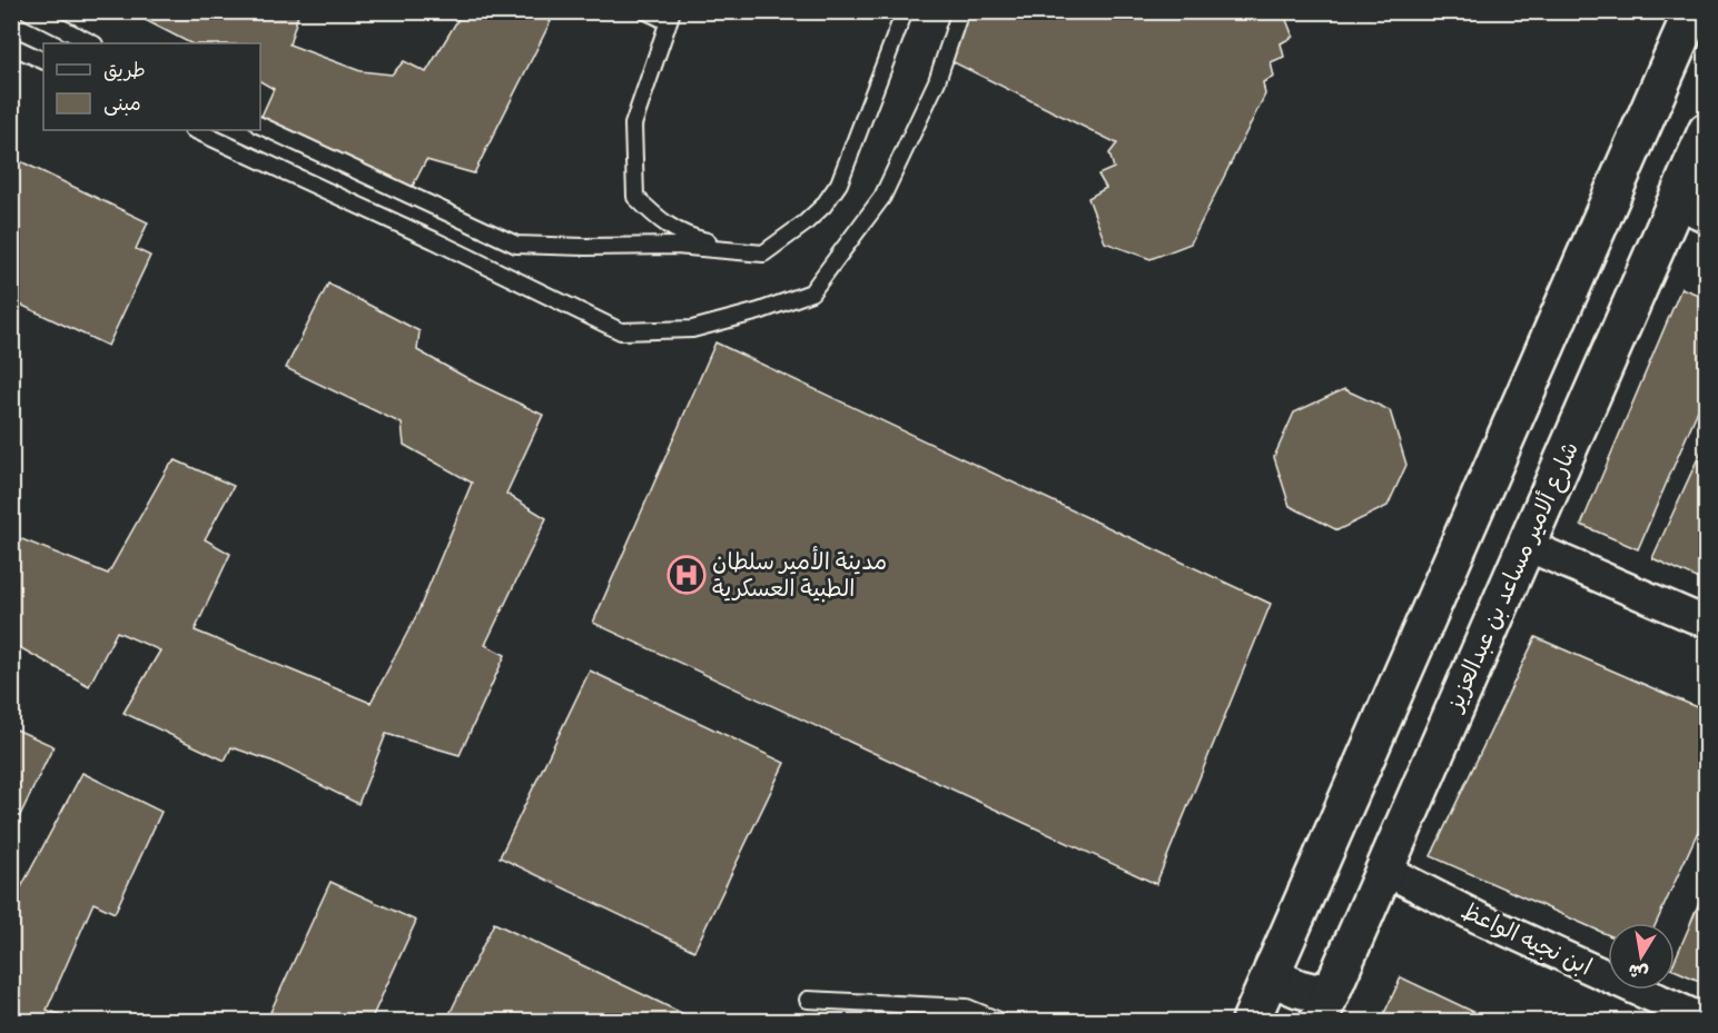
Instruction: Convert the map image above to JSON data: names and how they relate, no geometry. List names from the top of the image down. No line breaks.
{"streets":{"street":["شارع ألامير مساعد بن عبدالعزيز","ابن نجيه الواعظ"]},"crossings":[["شارع ألامير مساعد بن عبدالعزيز","ابن نجيه الواعظ"]],"places":{"hospital":["مدينة الأمير سلطان الطبية العسكرية"]},"legend":["طريق","مبنى"],"north":"bottom"}
